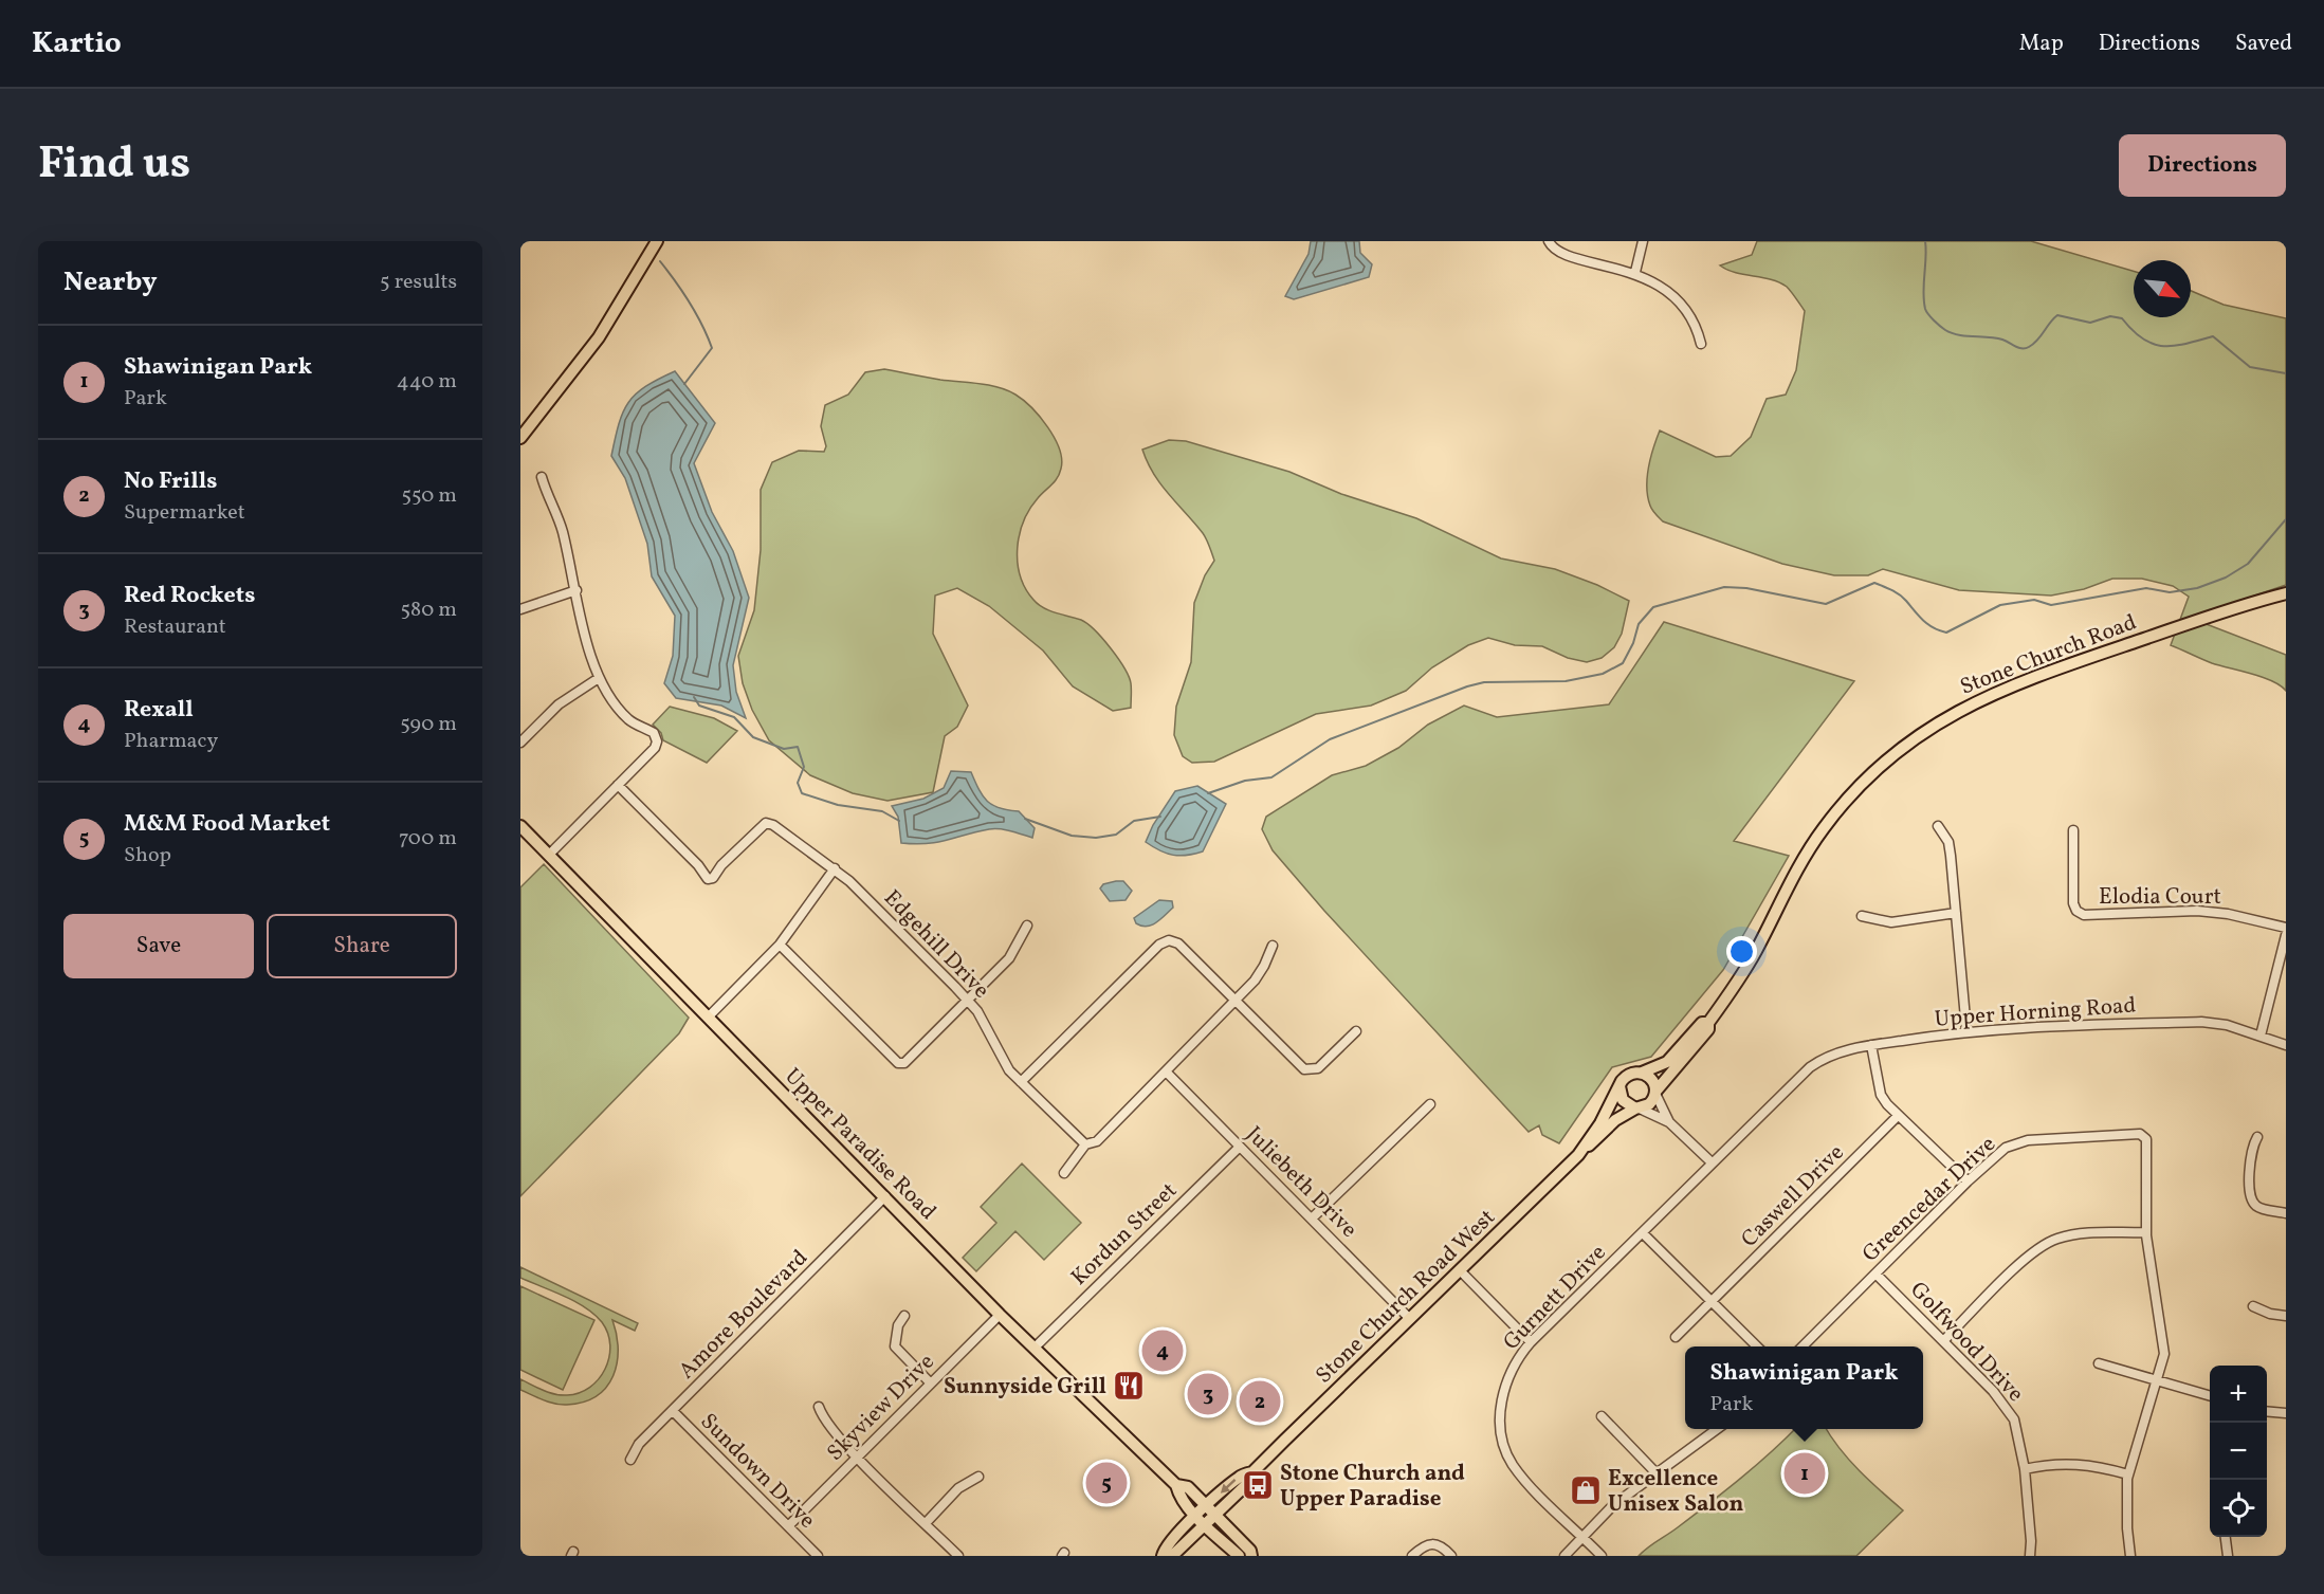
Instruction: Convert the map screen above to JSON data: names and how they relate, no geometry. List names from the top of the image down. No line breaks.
{"streets":{"main road":["Stone Church Road","Upper Paradise Road","Stone Church Road West"],"street":["Elodia Court","Edgehill Drive","Upper Horning Road","Juliebeth Drive","Caswell Drive","Greencedar Drive","Kordun Street","Gurnett Drive","Amore Boulevard","Golfwood Drive","Skyview Drive","Sundown Drive"]},"crossings":[["Upper Horning Road","Gurnett Drive"],["Upper Paradise Road","Kordun Street"],["Upper Paradise Road","Stone Church Road West"],["Upper Paradise Road","Amore Boulevard"],["Upper Paradise Road","Skyview Drive"],["Juliebeth Drive","Kordun Street"],["Juliebeth Drive","Stone Church Road West"],["Greencedar Drive","Golfwood Drive"],["Amore Boulevard","Sundown Drive"],["Skyview Drive","Sundown Drive"]],"places":{"restaurant":["Sunnyside Grill"],"bus stop":["Stone Church and Upper Paradise"],"shop":["Excellence Unisex Salon"]},"north":"bottom right","page":{"header":"Kartio","nav":["Map","Directions","Saved"],"title":"Find us","buttons":["Directions",["Save","Share"]],"heading":["Nearby","5 results"],"list":[{"mark":"1","name":"Shawinigan Park","note":"Park","value":"440 m"},{"mark":"2","name":"No Frills","note":"Supermarket","value":"550 m"},{"mark":"3","name":"Red Rockets","note":"Restaurant","value":"580 m"},{"mark":"4","name":"Rexall","note":"Pharmacy","value":"590 m"},{"mark":"5","name":"M&M Food Market","note":"Shop","value":"700 m"}],"pins":["4","3","2","1","5"],"popup":["Shawinigan Park","Park"],"map_buttons":["+","−"]}}
